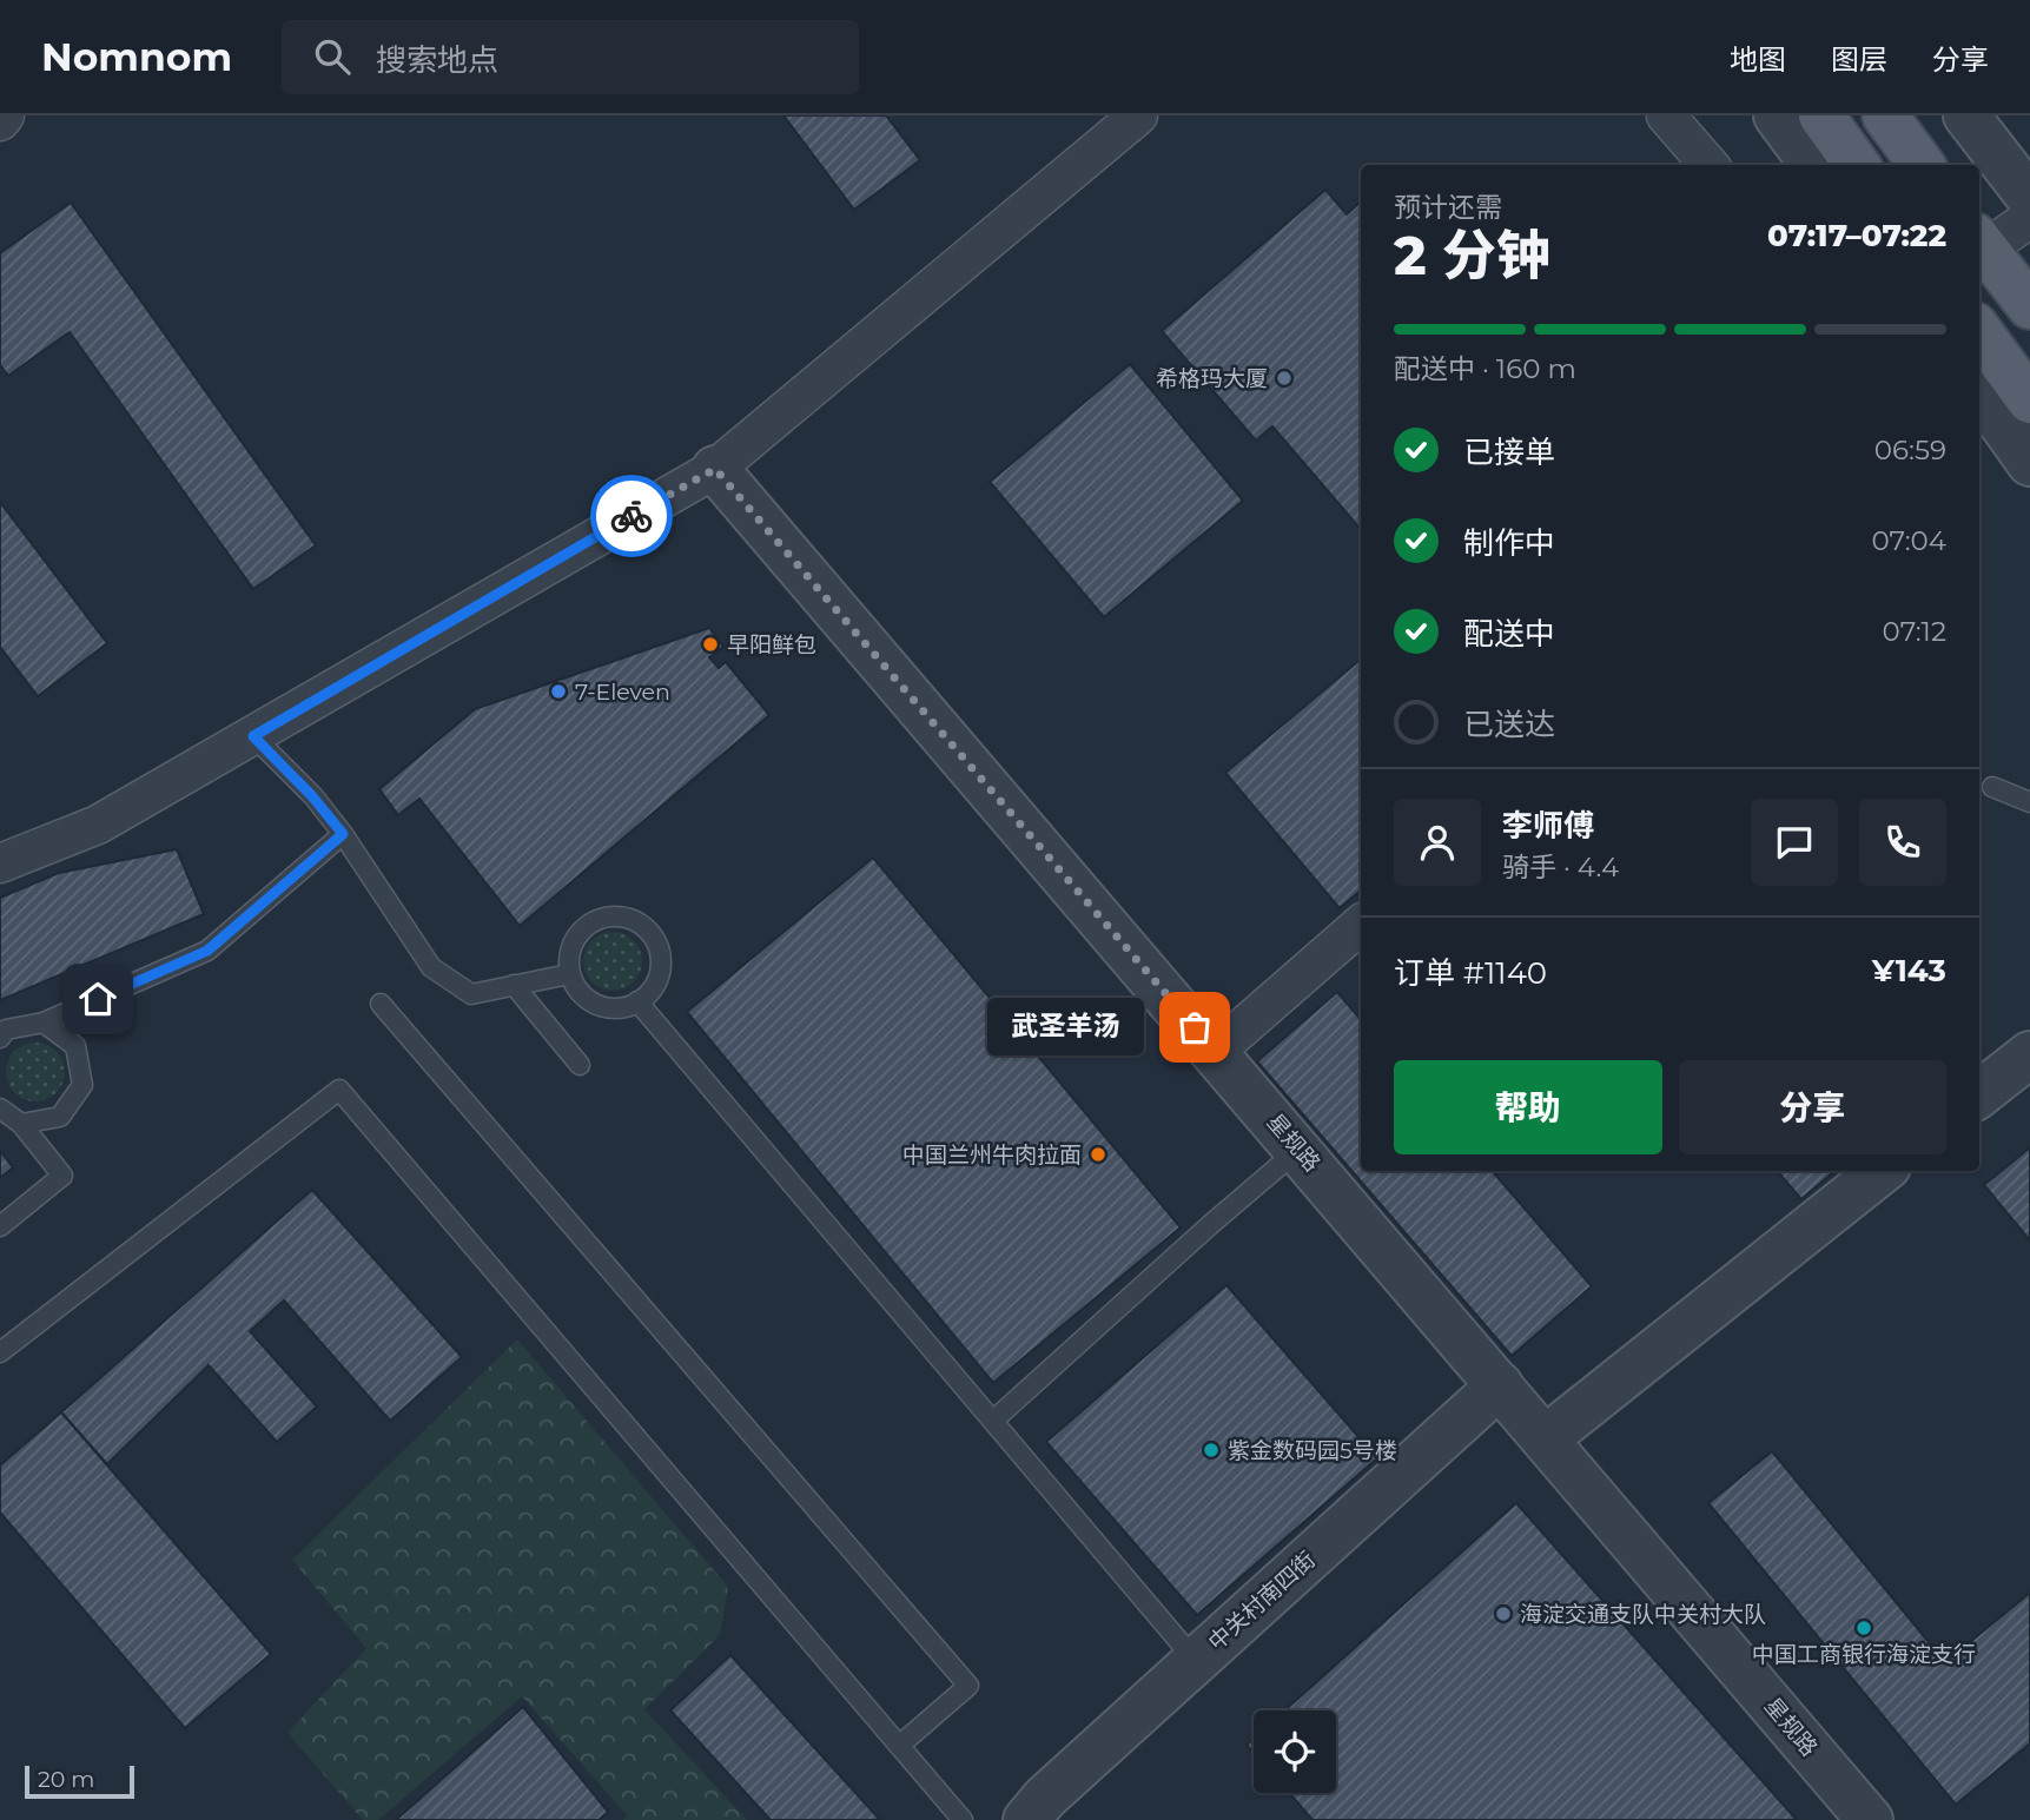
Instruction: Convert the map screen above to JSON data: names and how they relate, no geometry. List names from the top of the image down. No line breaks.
{"streets":{"street":["星规路","中关村南四街"]},"crossings":[["星规路","中关村南四街"]],"places":["希格玛大厦","早阳鲜包","7-Eleven","武圣羊汤","中国兰州牛肉拉面","紫金数码园5号楼","海淀交通支队中关村大队","中国工商银行海淀支行"],"scale_bar":"20 m","page":{"header":"Nomnom","search":"搜索地点","nav":["地图","图层","分享"],"heading":["2 分钟","预计还需","07:17–07:22"],"panel":["李师傅","骑手 · 4.4","订单 #1140","¥143"],"bar":"配送中 · 160 m","list":[["已接单","06:59"],["制作中","07:04"],["配送中","07:12"],"已送达"],"bubble":"武圣羊汤","buttons":["帮助","分享"],"scale":"20 m"}}
